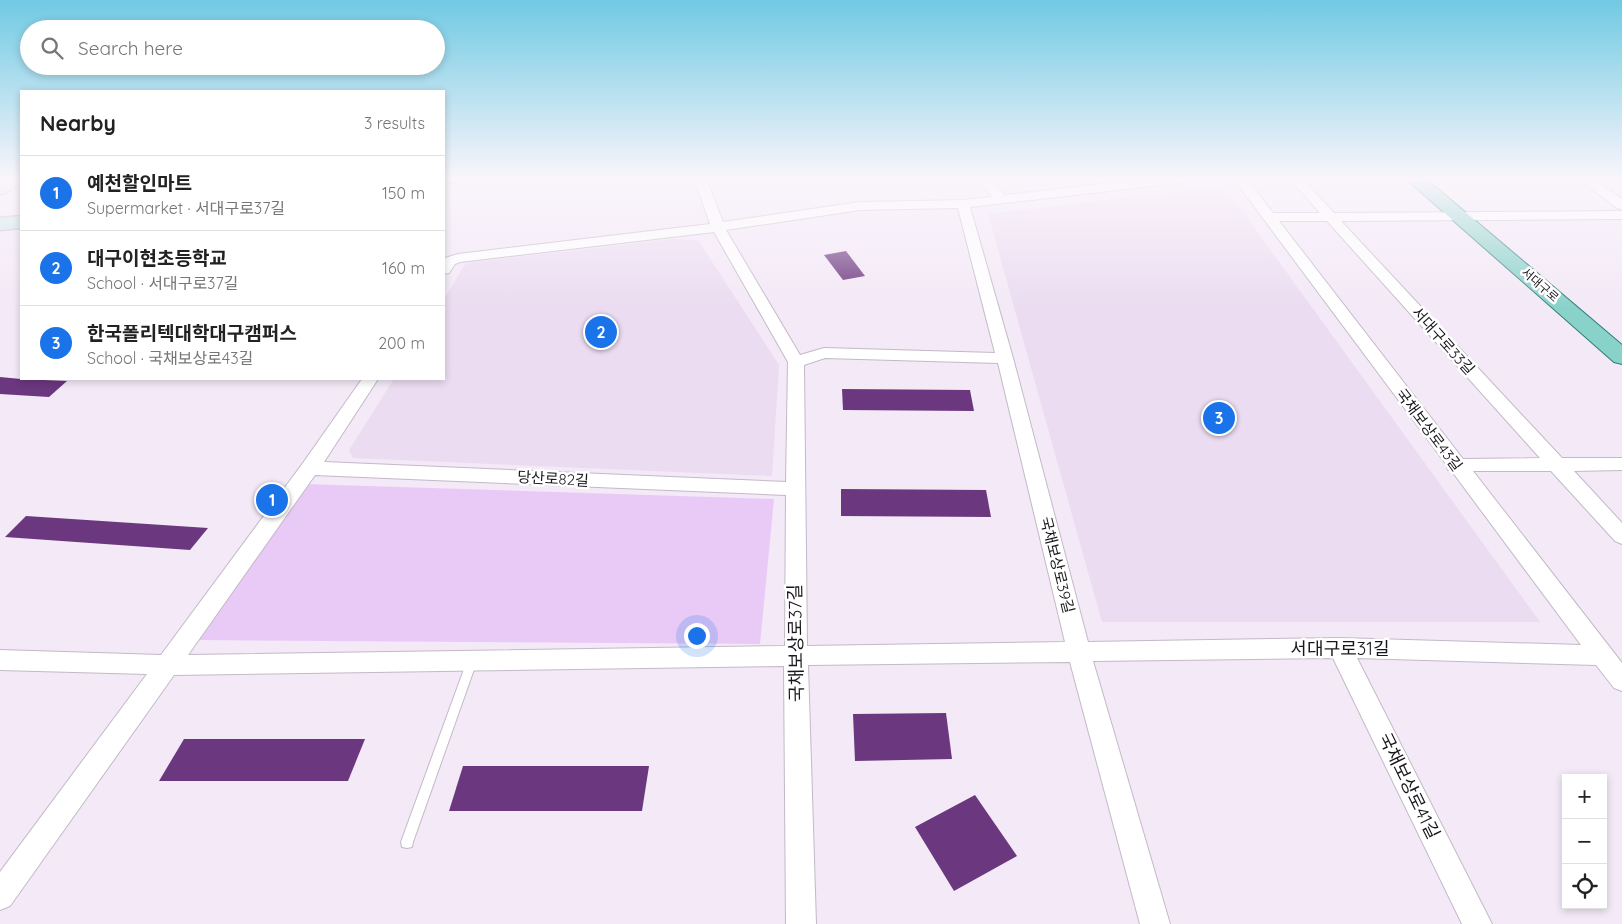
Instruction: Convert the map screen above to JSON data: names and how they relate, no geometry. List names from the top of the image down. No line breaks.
{"streets":{"main road":["서대구로"],"street":["서대구로33길","국채보상로43길","당산로82길","국채보상로39길","국채보상로37길","서대구로31길","국채보상로41길"]},"crossings":[["국채보상로43길","서대구로31길"],["당산로82길","국채보상로37길"],["국채보상로39길","서대구로31길"],["국채보상로37길","서대구로31길"],["서대구로31길","국채보상로41길"]],"page":{"search":"Search here","heading":["Nearby","3 results"],"list":[{"mark":"1","name":"예천할인마트","note":"Supermarket · 서대구로37길","value":"150 m"},{"mark":"2","name":"대구이현초등학교","note":"School · 서대구로37길","value":"160 m"},{"mark":"3","name":"한국폴리텍대학대구캠퍼스","note":"School · 국채보상로43길","value":"200 m"}],"pins":["2","3","1"],"map_buttons":["+","−"]}}
